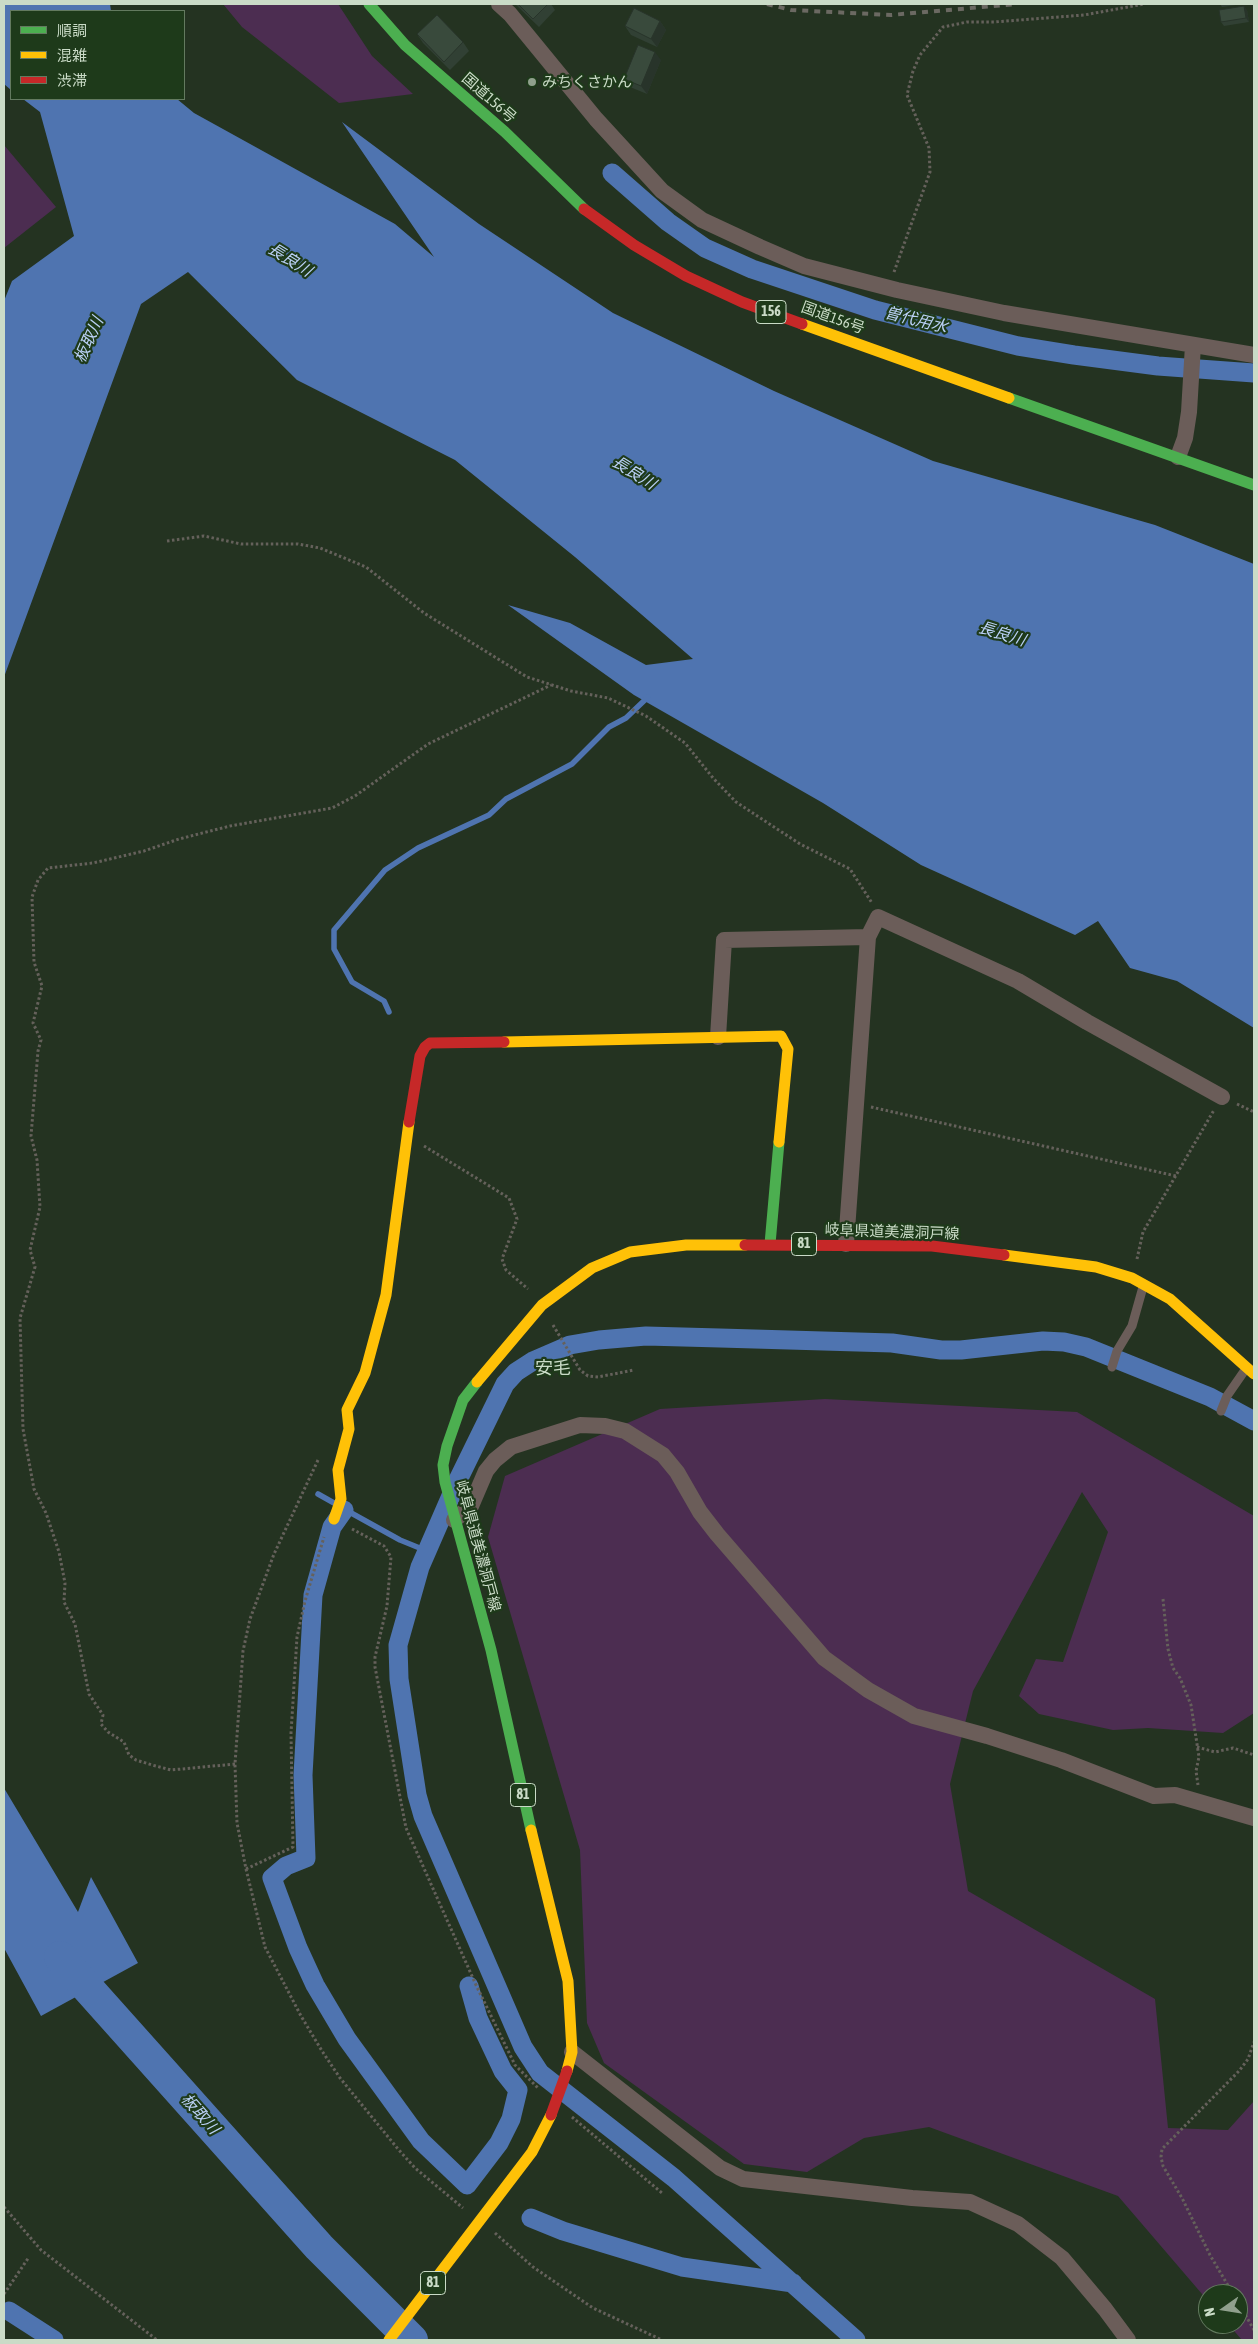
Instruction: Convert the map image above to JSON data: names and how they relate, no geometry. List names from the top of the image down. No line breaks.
{"streets":{"main road":["国道156号","156","岐阜県道美濃洞戸線","81"]},"crossings":[["岐阜県道美濃洞戸線","81"]],"districts":["安毛"],"water":["長良川","曽代用水","板取川"],"places":["みちくさかん"],"legend":["順調","混雑","渋滞"],"north":"left"}
